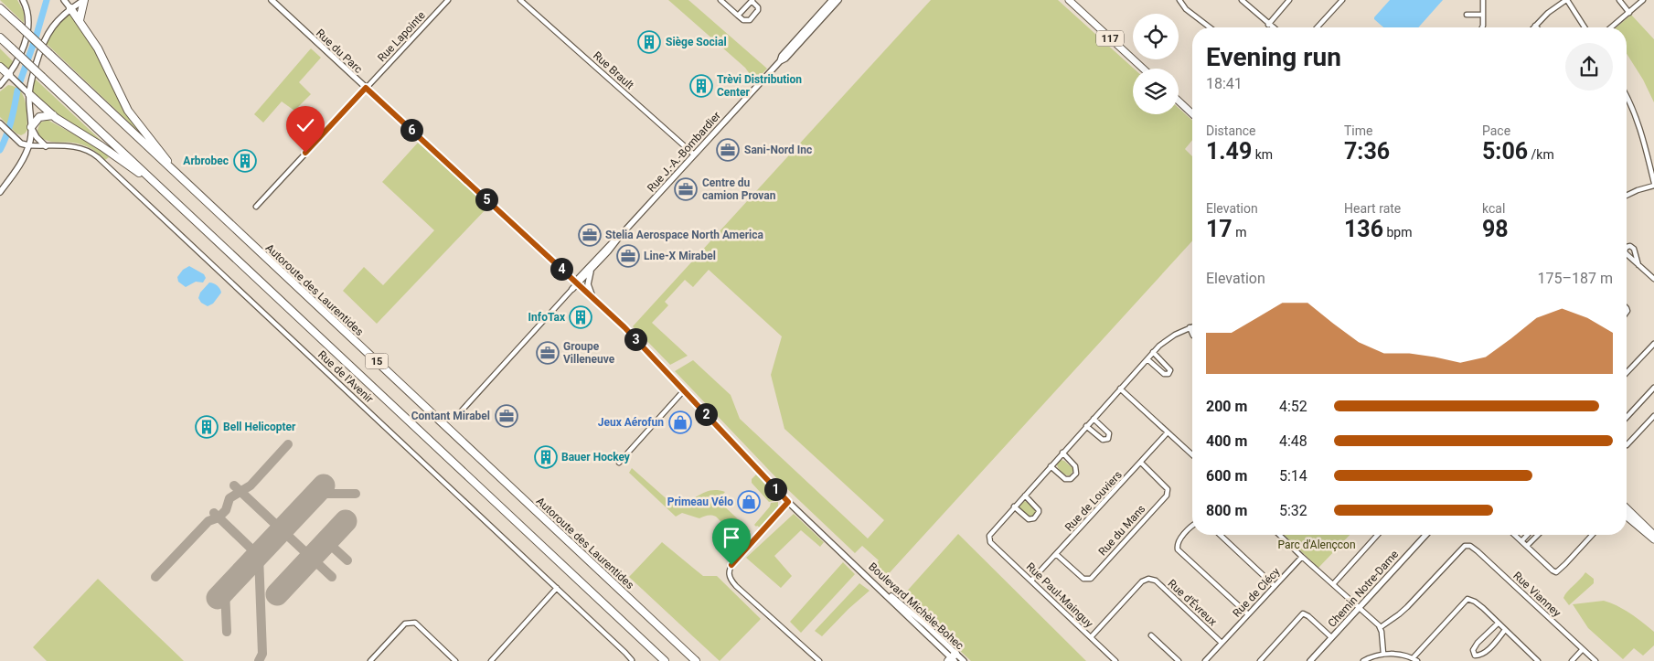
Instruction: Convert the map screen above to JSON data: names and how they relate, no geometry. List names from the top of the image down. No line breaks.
{"streets":{"highway":["Autoroute des Laurentides","15"],"main road":["117"],"street":["Rue Lapointe","Rue du Parc","Rue Brault","Rue J.-A.-Bombardier","Rue de l'Avenir","Rue de Louviers","Rue du Mans","Chemin Notre-Dame","Rue de Clécy","Rue Vianney","Rue Paul-Mainguy","Rue d'Évreux","Boulevard Michèle-Bohec"]},"crossings":[["Rue Lapointe","Rue du Parc"],["Rue du Parc","Rue J.-A.-Bombardier"],["Rue du Parc","Boulevard Michèle-Bohec"],["Rue Brault","Rue J.-A.-Bombardier"],["Rue J.-A.-Bombardier","Boulevard Michèle-Bohec"],["Rue de Louviers","Rue du Mans"],["Rue de Louviers","Rue Paul-Mainguy"],["Rue de Clécy","Rue d'Évreux"],["Rue Paul-Mainguy","Rue d'Évreux"]],"parks":["Parc d'Alençcon"],"places":{"building":["Siège Social","Trèvi Distribution Center","Arbrobec","InfoTax","Bell Helicopter","Bauer Hockey"],"office":["Sani-Nord Inc","Centre du camion Provan","Stelia Aerospace North America","Line-X Mirabel","Groupe Villeneuve","Contant Mirabel"],"shop":["Jeux Aérofun","Primeau Vélo"]},"page":{"heading":["Evening run","18:41"],"stats":[["Distance","1.49 km"],["Time","7:36"],["Pace","5:06 /km"],["Elevation","17 m"],["Heart rate","136 bpm"],["kcal","98"]],"pins":["6","5","4","3","2","1"],"chart":["Elevation","175–187 m"],"list":[{"name":"200 m","note":"4:52"},{"name":"400 m","note":"4:48"},{"name":"600 m","note":"5:14"},{"name":"800 m","note":"5:32"}]}}
